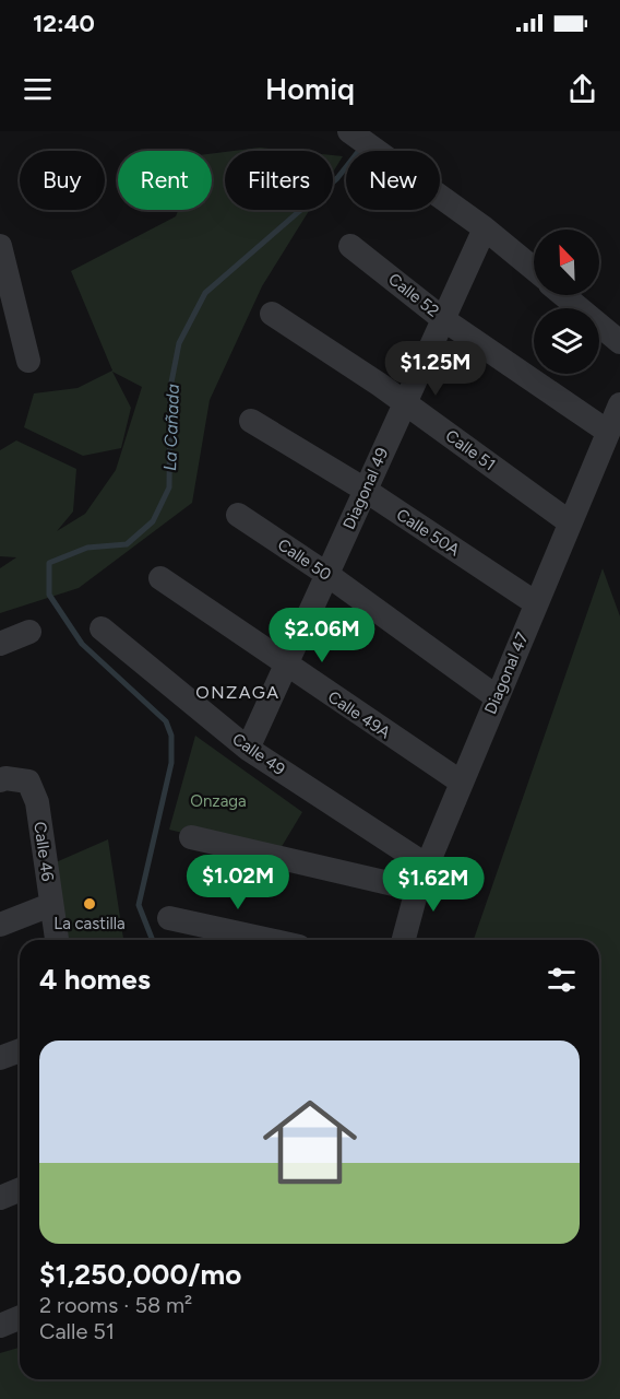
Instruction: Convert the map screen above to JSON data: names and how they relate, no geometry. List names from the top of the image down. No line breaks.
{"streets":{"street":["Calle 52","Calle 51","Diagonal 49","Calle 50A","Calle 50","Diagonal 47","Calle 49A","Calle 49","Calle 46"]},"crossings":[["Calle 52","Diagonal 49"],["Calle 52","Diagonal 47"],["Calle 51","Diagonal 49"],["Calle 51","Diagonal 47"],["Diagonal 49","Calle 50A"],["Diagonal 49","Calle 50"],["Diagonal 49","Calle 49A"],["Diagonal 49","Calle 49"],["Calle 50A","Diagonal 47"],["Calle 50","Diagonal 47"],["Diagonal 47","Calle 49A"],["Diagonal 47","Calle 49"]],"districts":["ONZAGA"],"water":["La Cañada"],"parks":["Onzaga"],"places":["La castilla"],"north":"top left","page":{"status":"12:40","header":"Homiq","chip":["Buy","Rent","Filters","New"],"price":["$1.25M","$2.06M","$1.02M","$1.62M"],"heading":"4 homes","list":[{"name":"$1,250,000/mo","note":"2 rooms · 58 m² · Calle 51"}]}}
